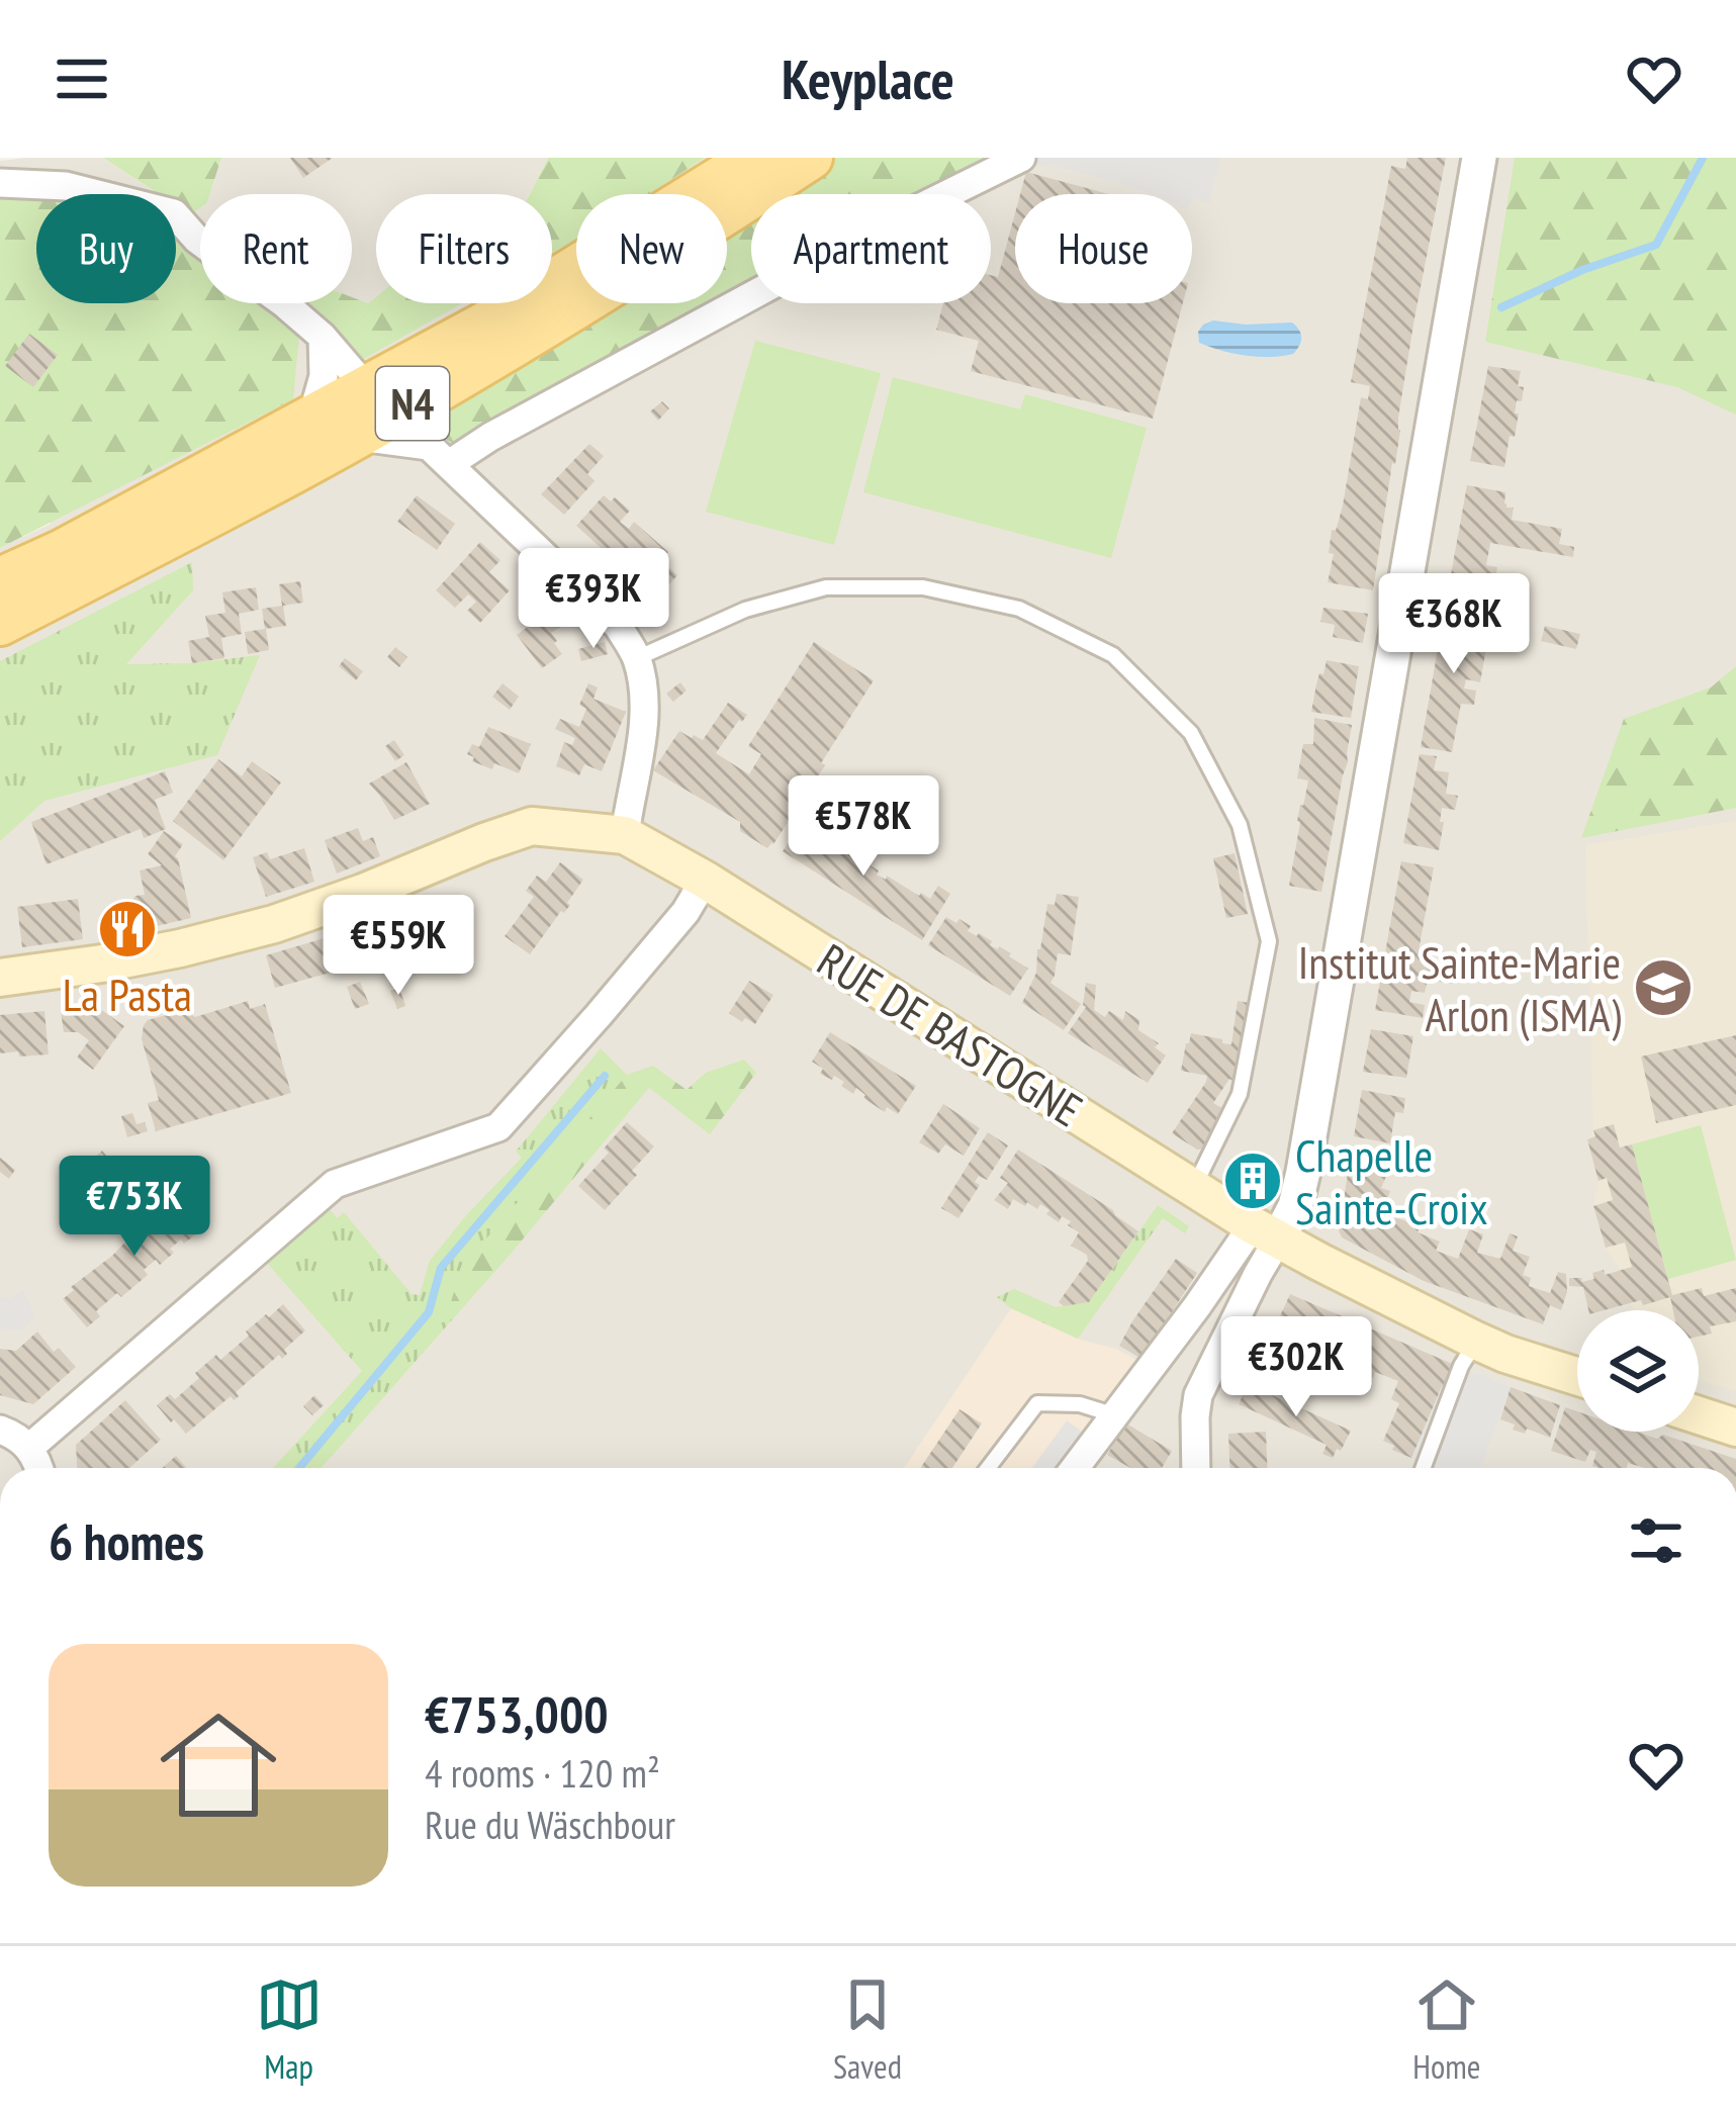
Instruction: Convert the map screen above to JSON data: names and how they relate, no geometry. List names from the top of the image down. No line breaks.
{"streets":{"main road":["N4","RUE DE BASTOGNE"]},"places":{"restaurant":["La Pasta"],"school or university":["Institut Sainte-Marie Arlon (ISMA)"],"building":["Chapelle Sainte-Croix"]},"page":{"header":"Keyplace","chip":["Buy","Rent","Filters","New","Apartment","House"],"price":["€393K","€368K","€578K","€559K","€753K","€302K"],"heading":"6 homes","list":[{"name":"€753,000","note":"4 rooms · 120 m² · Rue du Wäschbour"}],"tabs":["Map","Saved","Home"]}}
